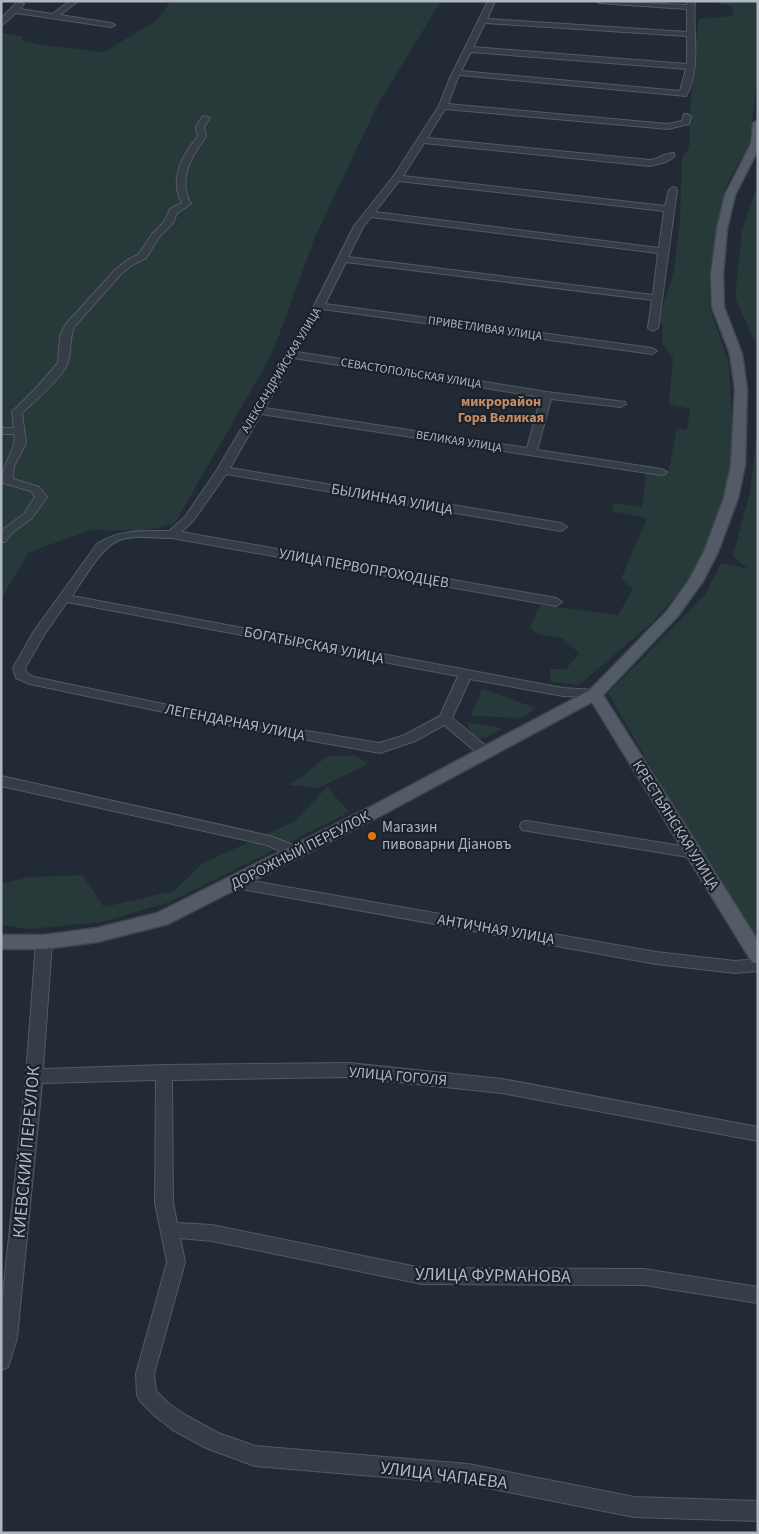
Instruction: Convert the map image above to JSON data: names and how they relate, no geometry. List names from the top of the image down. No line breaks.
{"streets":{"main road":["КРЕСТЬЯНСКАЯ УЛИЦА","ДОРОЖНЫЙ ПЕРЕУЛОК"],"street":["ПРИВЕТЛИВАЯ УЛИЦА","АЛЕКСАНДРИЙСКАЯ УЛИЦА","СЕВАСТОПОЛЬСКАЯ УЛИЦА","ВЕЛИКАЯ УЛИЦА","БЫЛИННАЯ УЛИЦА","УЛИЦА ПЕРВОПРОХОДЦЕВ","БОГАТЫРСКАЯ УЛИЦА","ЛЕГЕНДАРНАЯ УЛИЦА","АНТИЧНАЯ УЛИЦА","УЛИЦА ГОГОЛЯ","КИЕВСКИЙ ПЕРЕУЛОК","УЛИЦА ФУРМАНОВА","УЛИЦА ЧАПАЕВА"]},"crossings":[["ПРИВЕТЛИВАЯ УЛИЦА","АЛЕКСАНДРИЙСКАЯ УЛИЦА"],["АЛЕКСАНДРИЙСКАЯ УЛИЦА","СЕВАСТОПОЛЬСКАЯ УЛИЦА"],["АЛЕКСАНДРИЙСКАЯ УЛИЦА","ВЕЛИКАЯ УЛИЦА"],["АЛЕКСАНДРИЙСКАЯ УЛИЦА","БЫЛИННАЯ УЛИЦА"],["АЛЕКСАНДРИЙСКАЯ УЛИЦА","УЛИЦА ПЕРВОПРОХОДЦЕВ"],["БОГАТЫРСКАЯ УЛИЦА","ЛЕГЕНДАРНАЯ УЛИЦА"],["БОГАТЫРСКАЯ УЛИЦА","КРЕСТЬЯНСКАЯ УЛИЦА"],["БОГАТЫРСКАЯ УЛИЦА","ДОРОЖНЫЙ ПЕРЕУЛОК"],["КРЕСТЬЯНСКАЯ УЛИЦА","ДОРОЖНЫЙ ПЕРЕУЛОК"],["ДОРОЖНЫЙ ПЕРЕУЛОК","АНТИЧНАЯ УЛИЦА"],["ДОРОЖНЫЙ ПЕРЕУЛОК","КИЕВСКИЙ ПЕРЕУЛОК"],["УЛИЦА ГОГОЛЯ","КИЕВСКИЙ ПЕРЕУЛОК"],["УЛИЦА ФУРМАНОВА","УЛИЦА ЧАПАЕВА"]],"districts":["микрорайон Гора Великая"],"places":["Магазин пивоварни Дiановъ"]}
